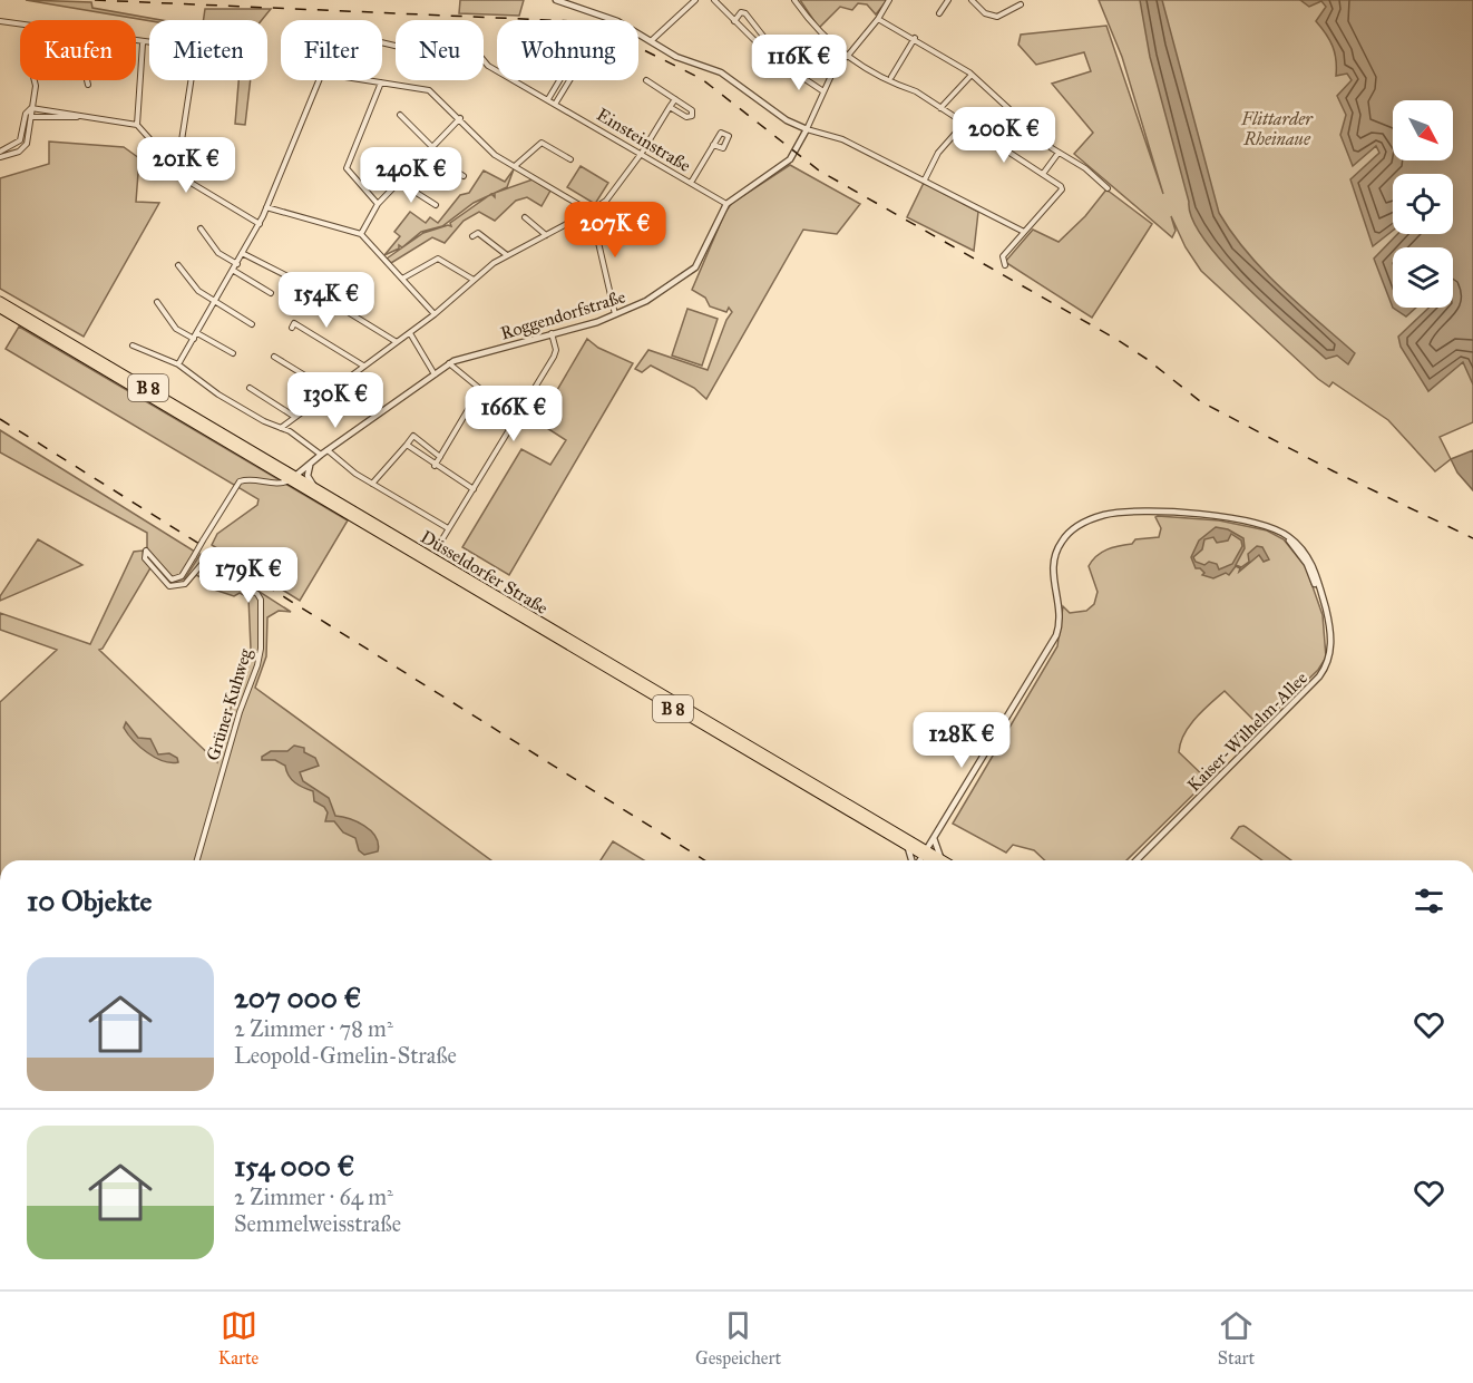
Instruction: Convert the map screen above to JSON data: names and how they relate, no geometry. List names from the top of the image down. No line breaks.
{"streets":{"main road":["B 8","Düsseldorfer Straße"],"street":["Einsteinstraße","Roggendorfstraße","Grüner Kuhweg","Kaiser-Wilhelm-Allee"]},"crossings":[["Einsteinstraße","Roggendorfstraße"],["Roggendorfstraße","Düsseldorfer Straße"],["Roggendorfstraße","Grüner Kuhweg"],["Düsseldorfer Straße","Grüner Kuhweg"]],"parks":["Flittarder Rheinaue"],"north":"bottom right","page":{"chip":["Kaufen","Mieten","Filter","Neu","Wohnung"],"price":["116K €","200K €","201K €","240K €","207K €","154K €","130K €","166K €","179K €","128K €"],"heading":"10 Objekte","list":[{"name":"207 000 €","note":"2 Zimmer · 78 m² · Leopold-Gmelin-Straße"},{"name":"154 000 €","note":"2 Zimmer · 64 m² · Semmelweisstraße"}],"tabs":["Karte","Gespeichert","Start"]}}
